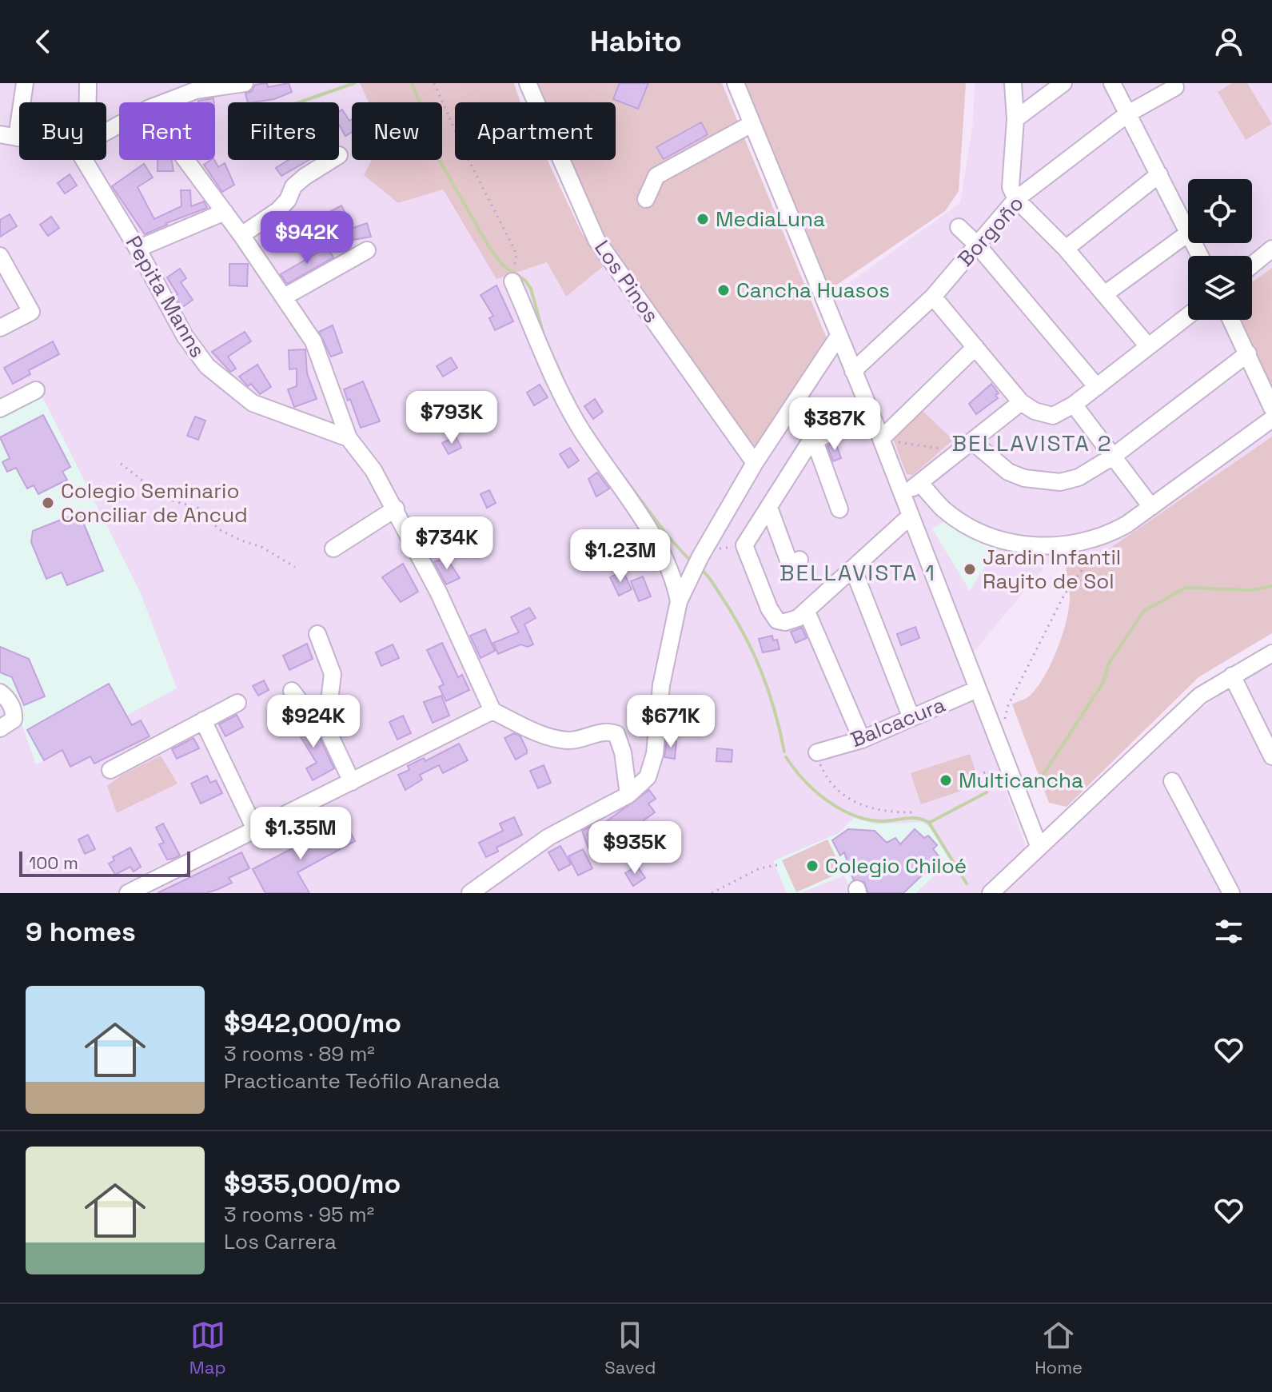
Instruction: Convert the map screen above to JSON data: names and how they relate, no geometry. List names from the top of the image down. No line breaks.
{"streets":{"street":["Borgoño","Los Pinos","Pepita Manns","Balcacura"]},"districts":["BELLAVISTA 2","BELLAVISTA 1"],"places":["MediaLuna","Cancha Huasos","Colegio Seminario Conciliar de Ancud","Jardin Infantil Rayito de Sol","Multicancha","Colegio Chiloé"],"scale_bar":"100 m","page":{"header":"Habito","chip":["Buy","Rent","Filters","New","Apartment"],"price":["$942K","$793K","$387K","$734K","$1.23M","$924K","$671K","$1.35M","$935K"],"scale":"100 m","heading":"9 homes","list":[{"name":"$942,000/mo","note":"3 rooms · 89 m² · Practicante Teófilo Araneda"},{"name":"$935,000/mo","note":"3 rooms · 95 m² · Los Carrera"}],"tabs":["Map","Saved","Home"]}}
